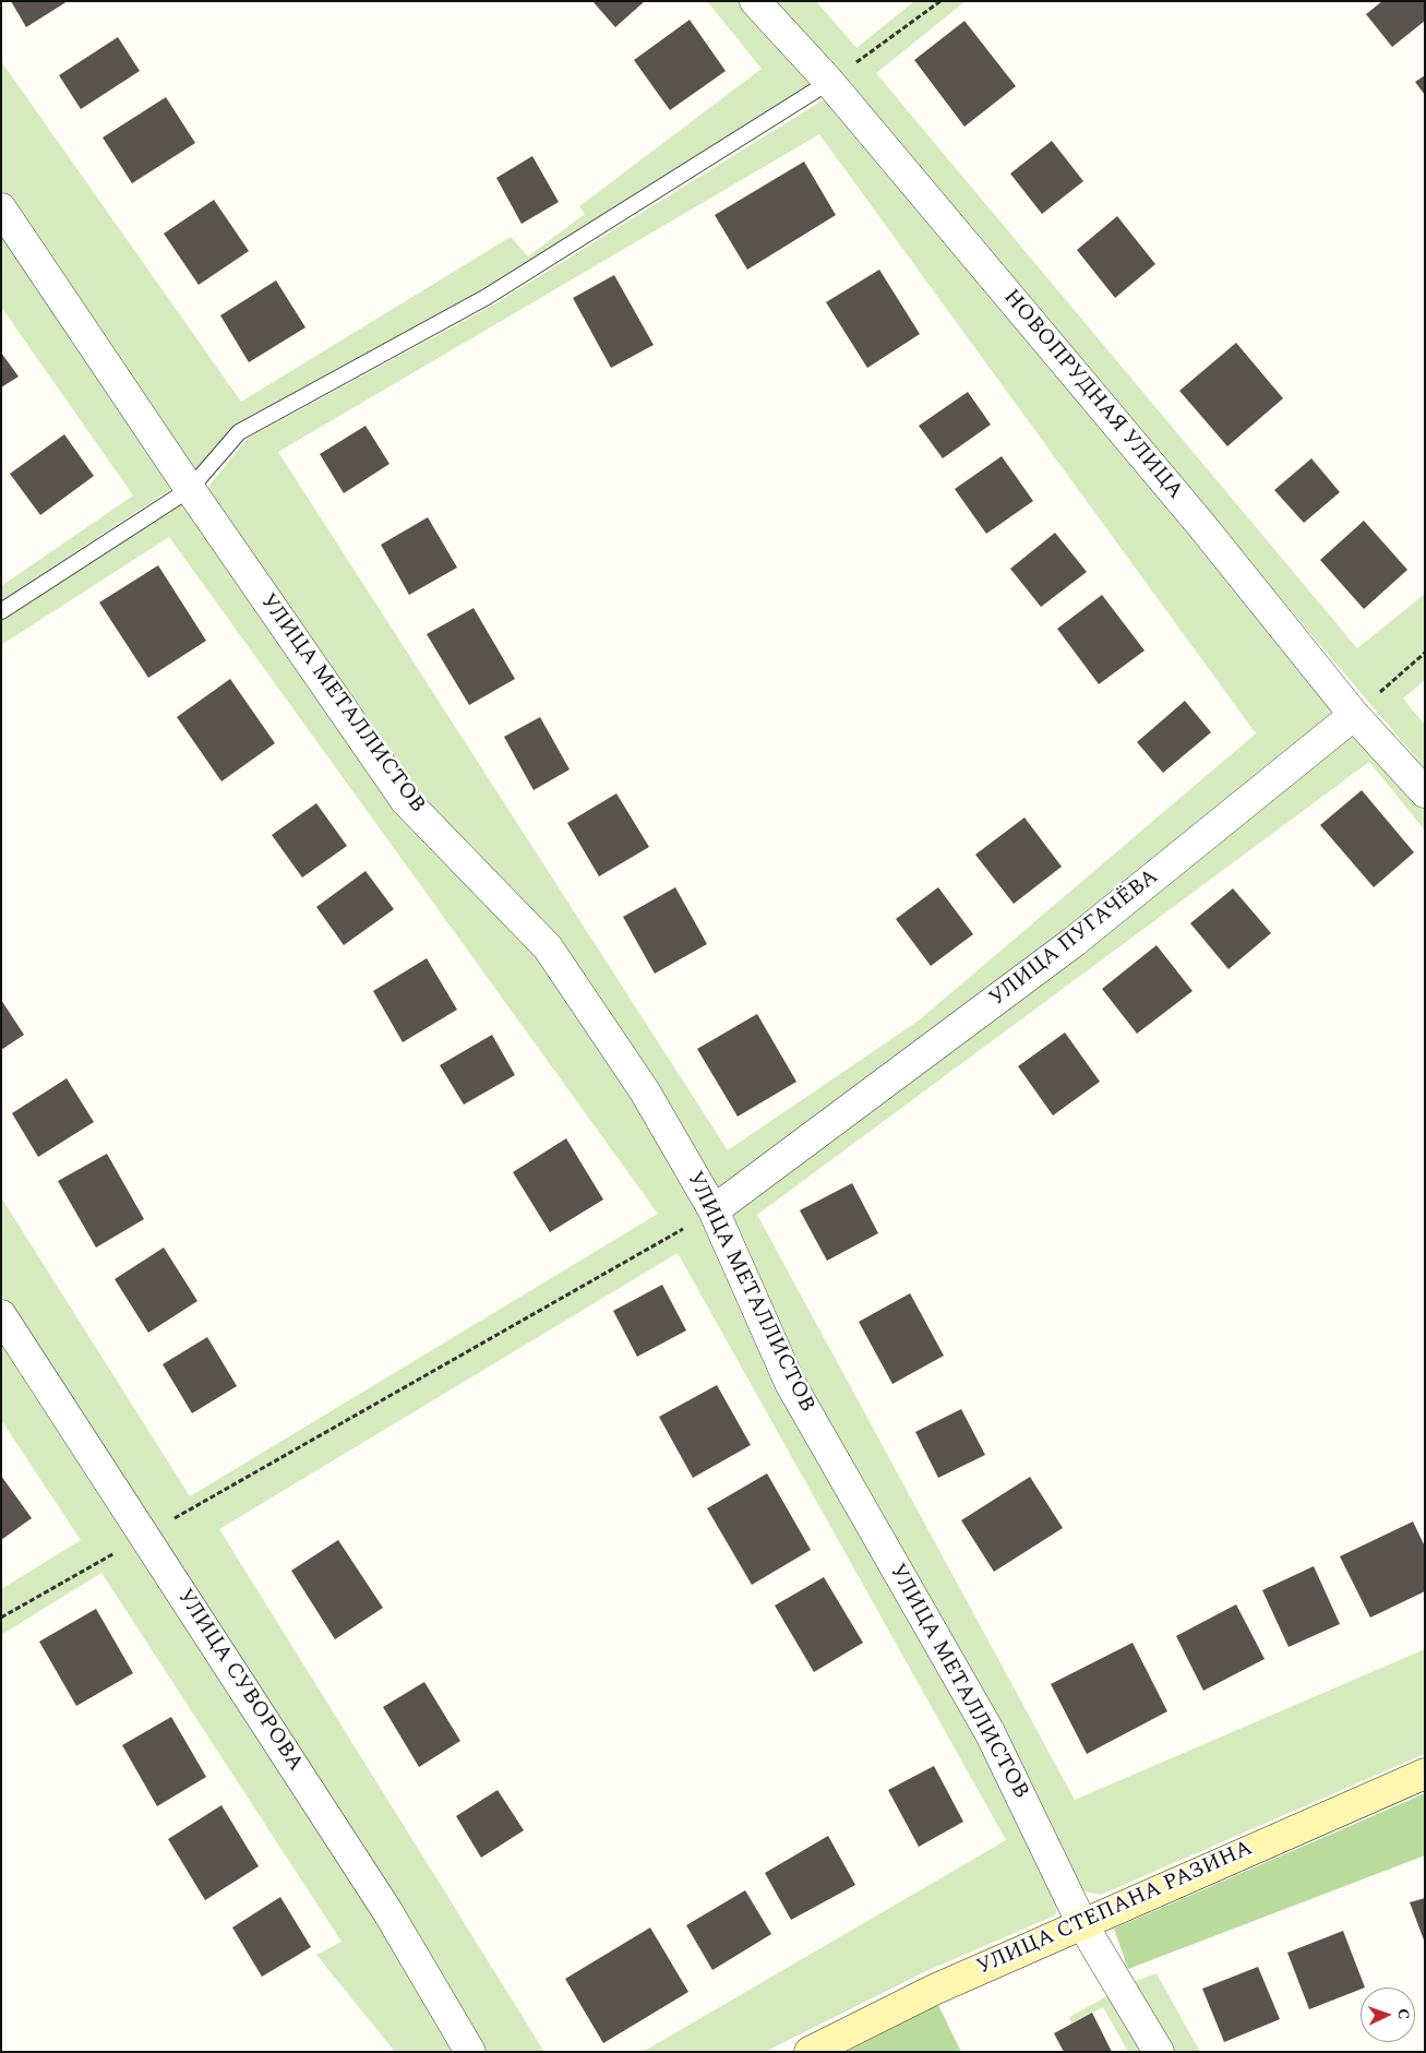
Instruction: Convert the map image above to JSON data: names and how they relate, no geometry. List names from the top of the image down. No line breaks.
{"streets":{"main road":["УЛИЦА СТЕПАНА РАЗИНА"],"street":["НОВОПРУДНАЯ УЛИЦА","УЛИЦА МЕТАЛЛИСТОВ","УЛИЦА ПУГАЧЁВА","УЛИЦА СУВОРОВА"]},"crossings":[["НОВОПРУДНАЯ УЛИЦА","УЛИЦА ПУГАЧЁВА"],["УЛИЦА МЕТАЛЛИСТОВ","УЛИЦА ПУГАЧЁВА"],["УЛИЦА МЕТАЛЛИСТОВ","УЛИЦА СТЕПАНА РАЗИНА"]],"north":"right"}
